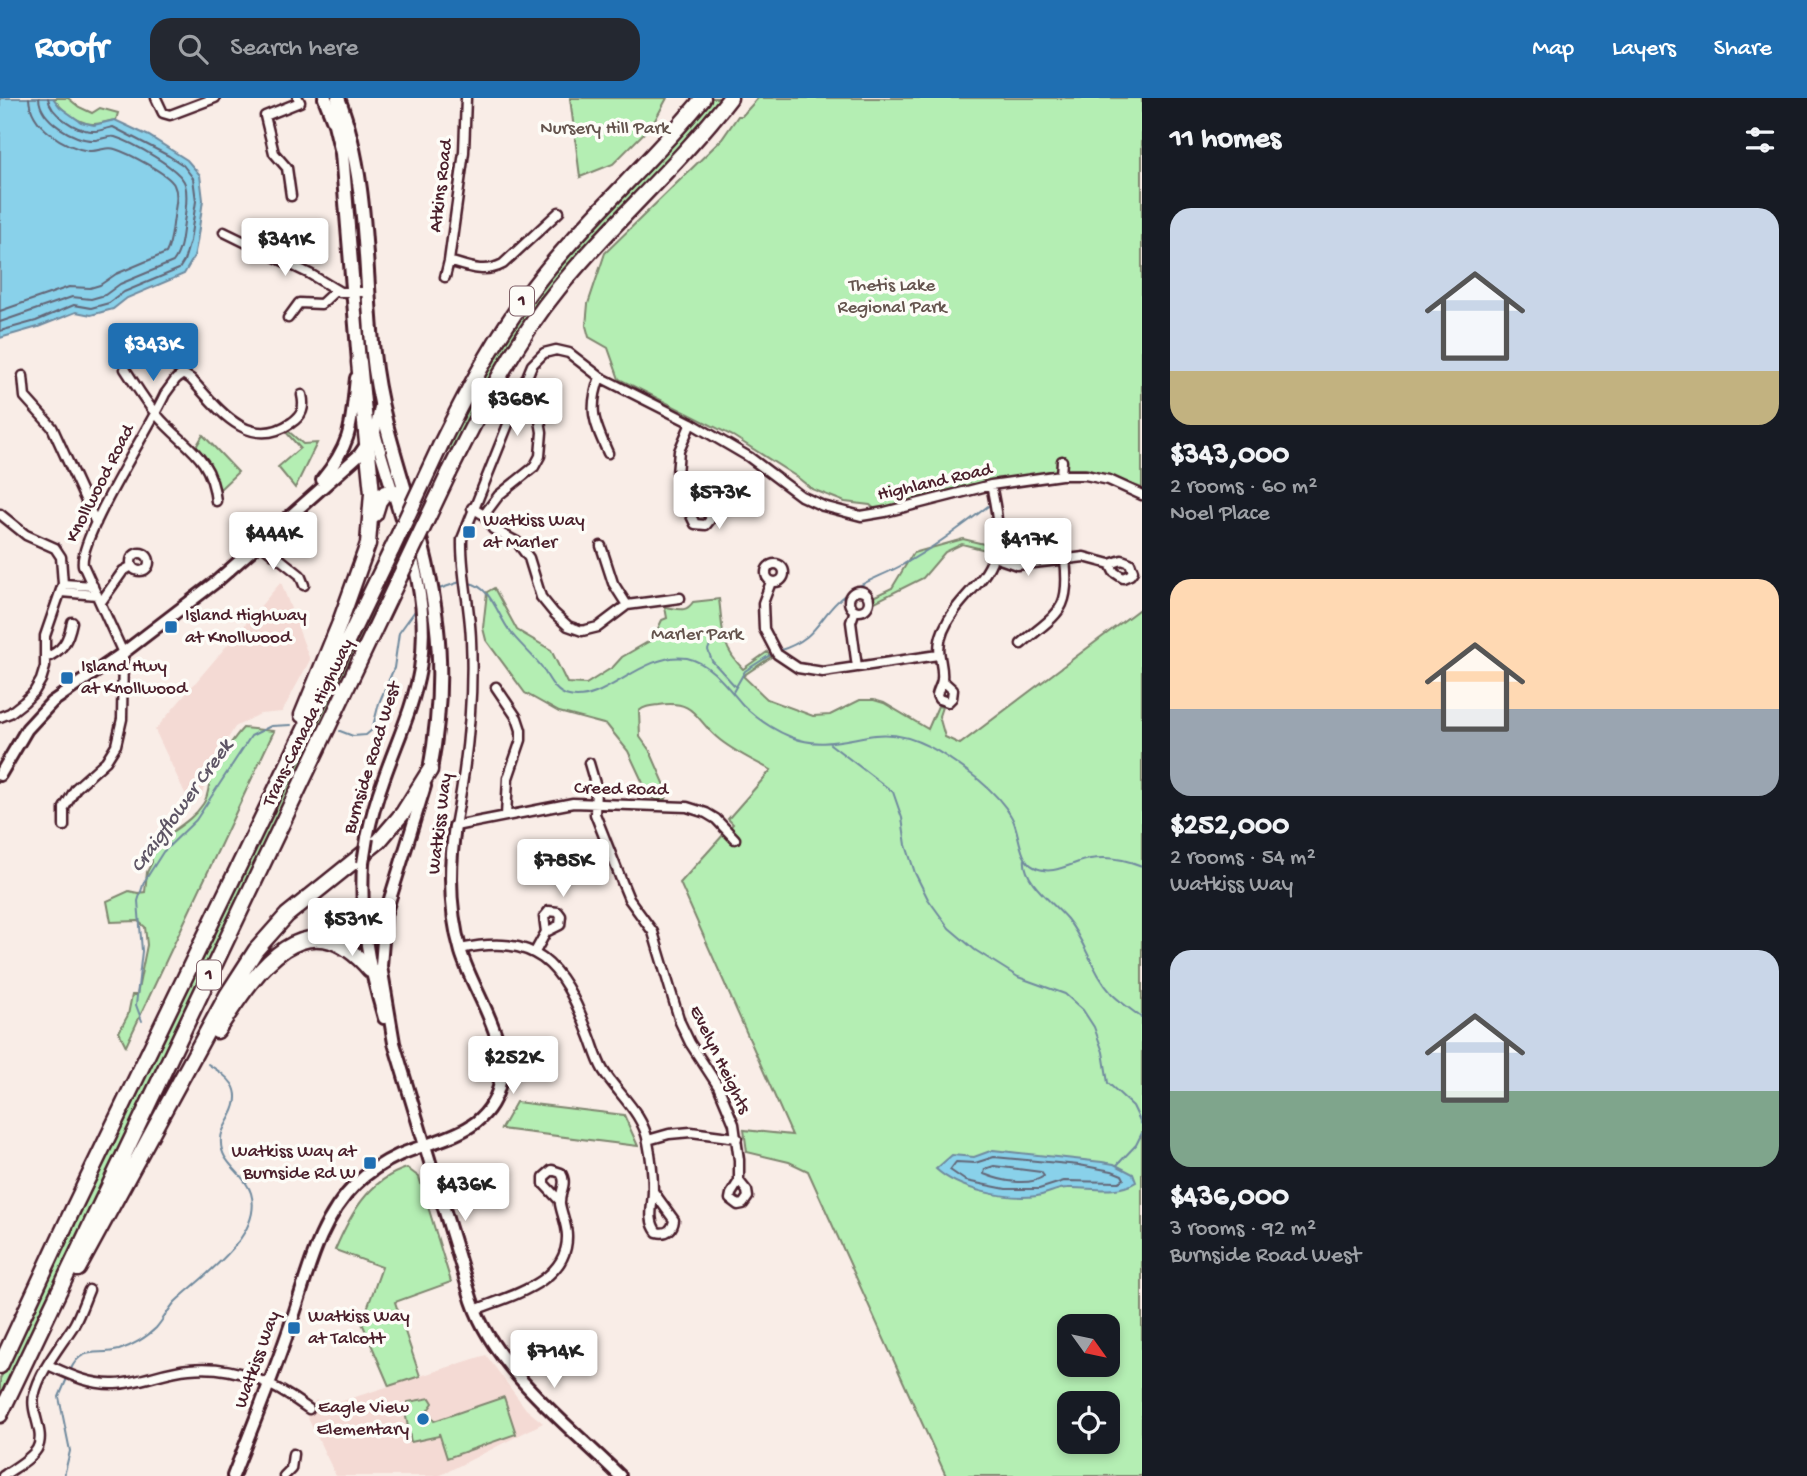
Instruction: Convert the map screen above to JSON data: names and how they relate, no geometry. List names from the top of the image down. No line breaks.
{"streets":{"highway":["1","Trans-Canada Highway"],"main road":["Burnside Road West"],"street":["Atkins Road","Highland Road","Knollwood Road","Creed Road","Watkiss Way","Evelyn Heights"]},"crossings":[["Highland Road","Watkiss Way"],["Burnside Road West","Watkiss Way"],["Creed Road","Watkiss Way"],["Creed Road","Evelyn Heights"]],"water":["Craigflower Creek"],"parks":["Nursery Hill Park","Thetis Lake Regional Park","Marler Park"],"places":{"transit":["Watkiss Way at Marler","Island Highway at Knollwood","Island Hwy at Knollwood","Watkiss Way at Burnside Rd W","Watkiss Way at Talcott"],"other":["Eagle View Elementary"]},"north":"bottom right","page":{"header":"Roofr","search":"Search here","nav":["Map","Layers","Share"],"heading":"11 homes","list":[{"name":"$343,000","note":"2 rooms · 60 m² · Noel Place"},{"name":"$252,000","note":"2 rooms · 54 m² · Watkiss Way"},{"name":"$436,000","note":"3 rooms · 92 m² · Burnside Road West"}],"price":["$341K","$343K","$368K","$573K","$444K","$417K","$785K","$531K","$252K","$436K","$714K"]}}
